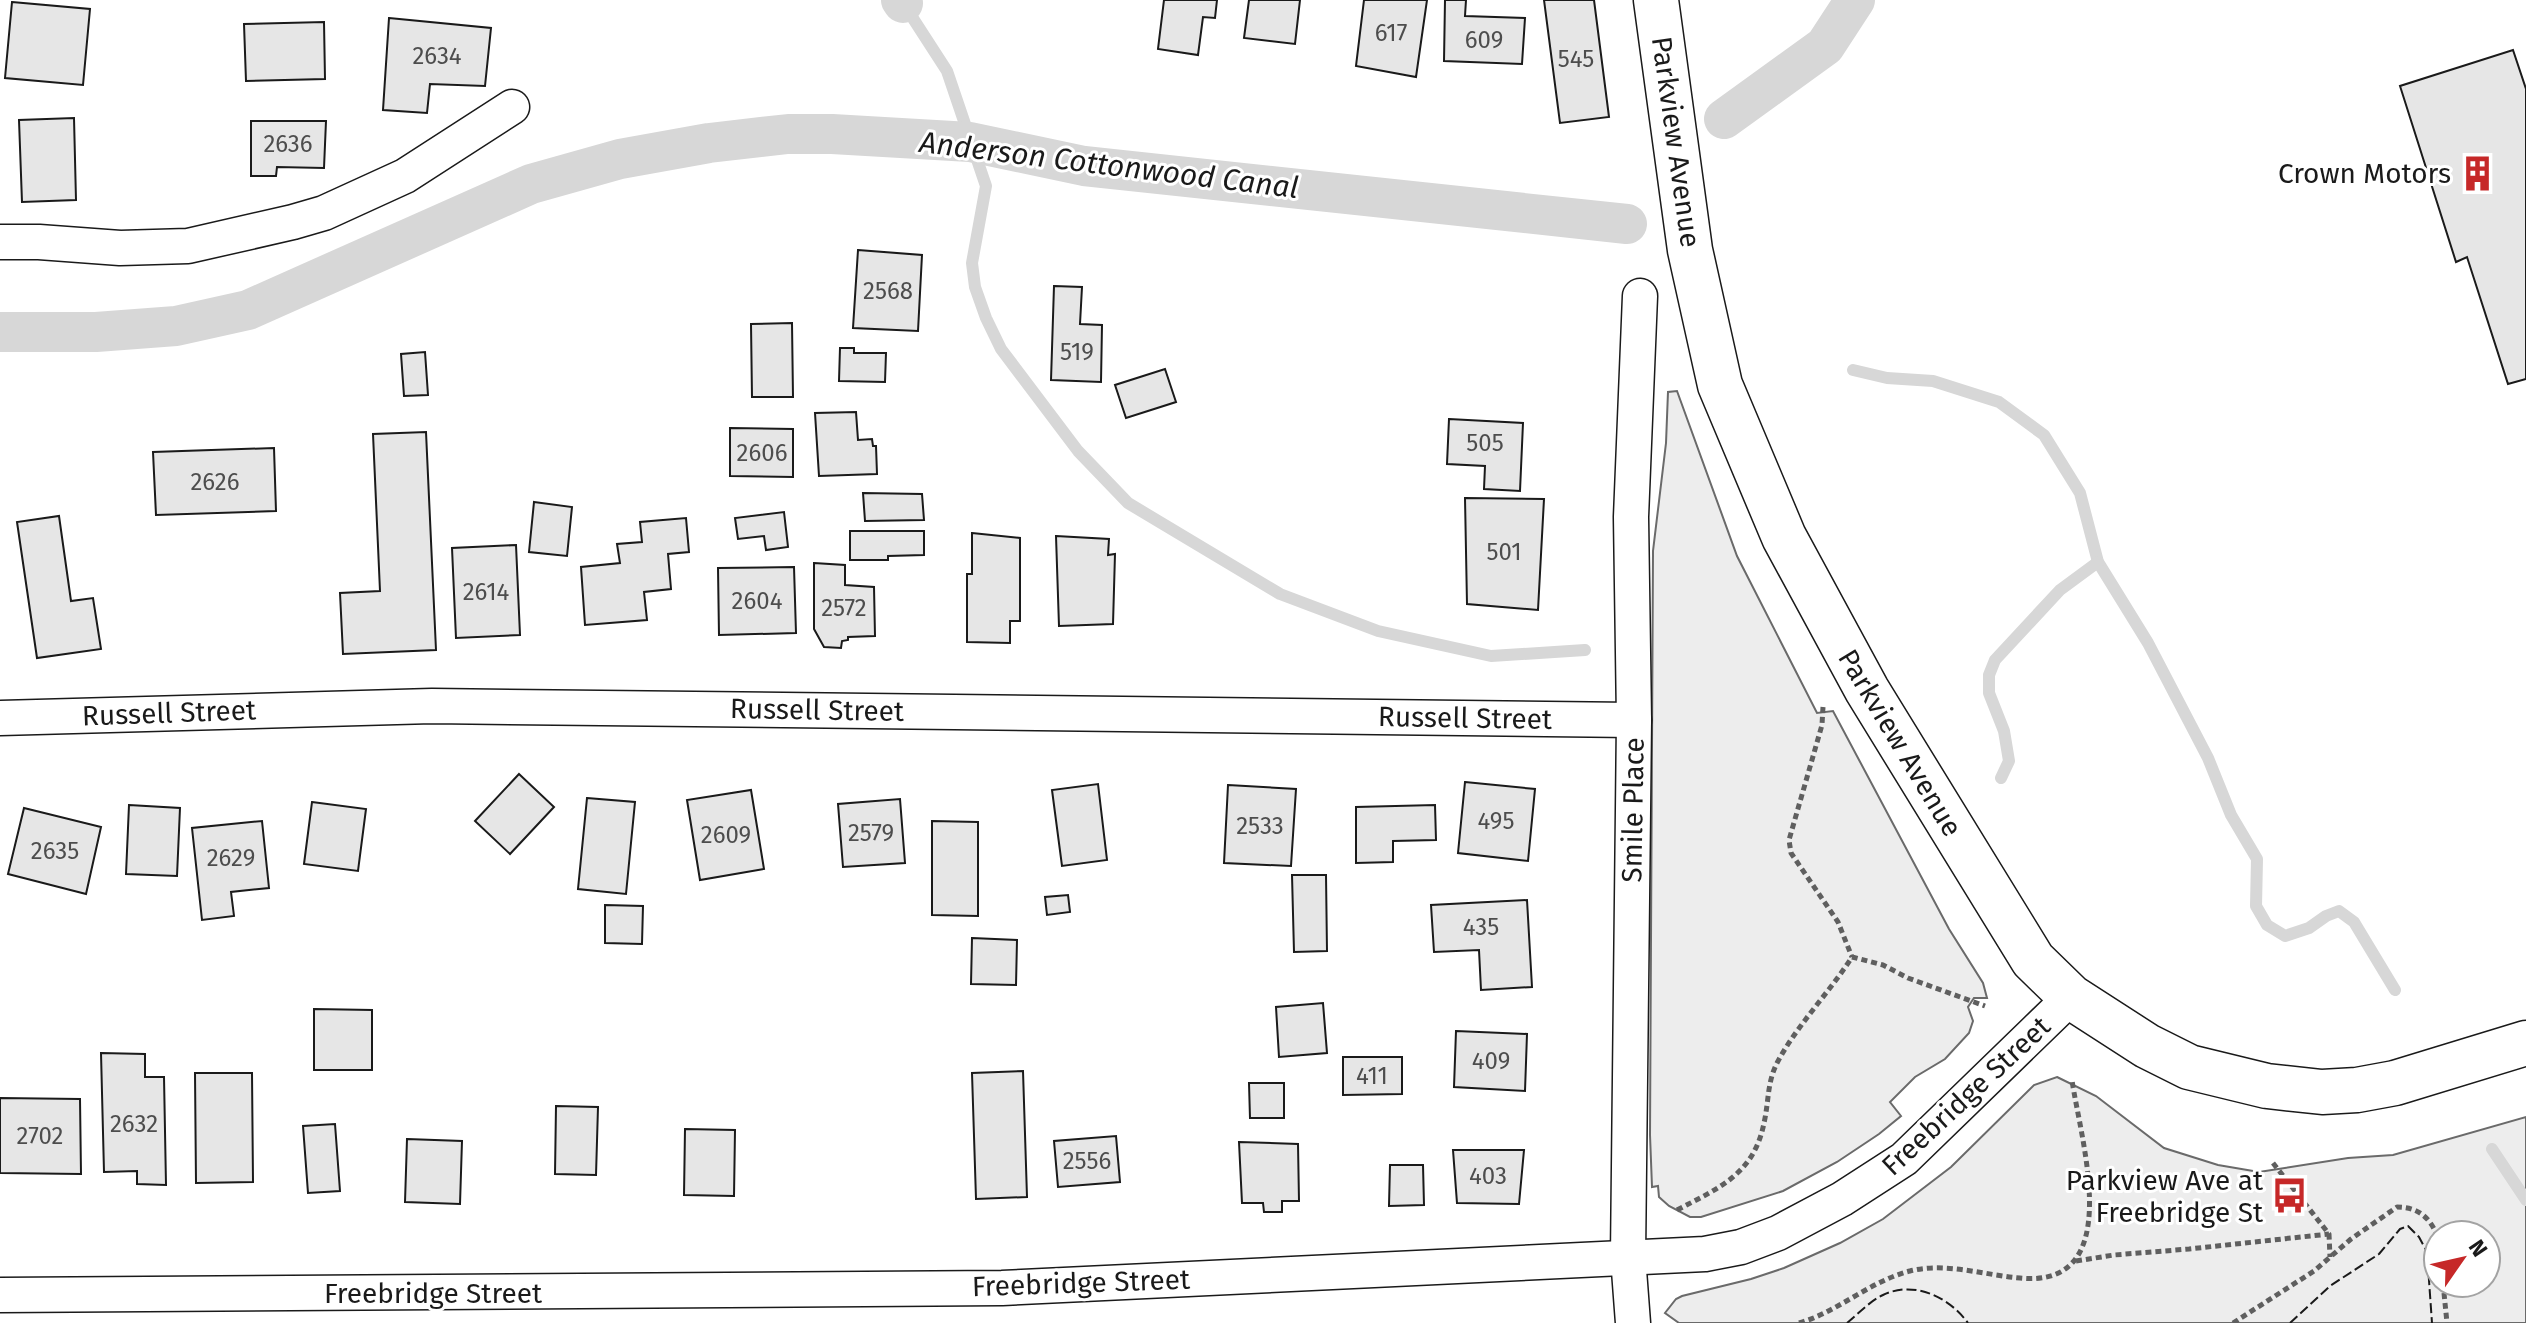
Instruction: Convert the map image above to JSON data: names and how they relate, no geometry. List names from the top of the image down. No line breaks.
{"streets":{"main road":["Parkview Avenue"],"street":["Russell Street","Smile Place","Freebridge Street"]},"crossings":[["Parkview Avenue","Freebridge Street"],["Russell Street","Smile Place"],["Smile Place","Freebridge Street"]],"water":["Anderson Cottonwood Canal"],"places":{"building":["Crown Motors"],"bus stop":["Parkview Ave at Freebridge St"]},"house_numbers":["617","609","2634","545","2636","2568","519","505","2606","2626","501","2614","2604","2572","495","2533","2579","2609","2635","2629","435","409","411","2632","2702","2556","403"],"north":"top right"}
